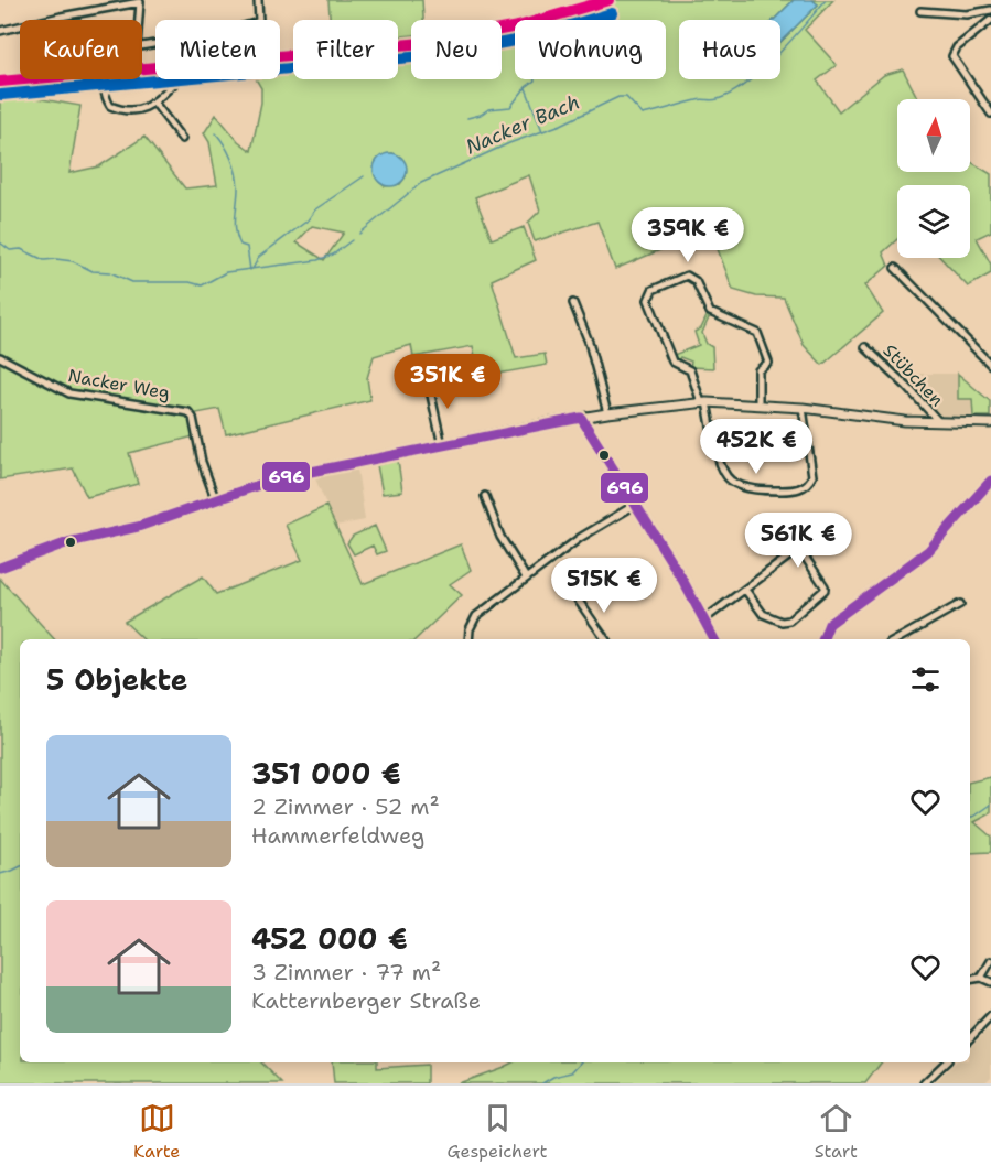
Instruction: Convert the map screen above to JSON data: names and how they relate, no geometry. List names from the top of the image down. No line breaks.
{"streets":{"street":["Stübchen","Nacker Weg"]},"water":["Nacker Bach"],"lines":["transit line 696"],"north":"top","page":{"chip":["Kaufen","Mieten","Filter","Neu","Wohnung","Haus"],"price":["359K €","351K €","452K €","561K €","515K €"],"heading":"5 Objekte","list":[{"name":"351 000 €","note":"2 Zimmer · 52 m² · Hammerfeldweg"},{"name":"452 000 €","note":"3 Zimmer · 77 m² · Katternberger Straße"}],"tabs":["Karte","Gespeichert","Start"]}}
